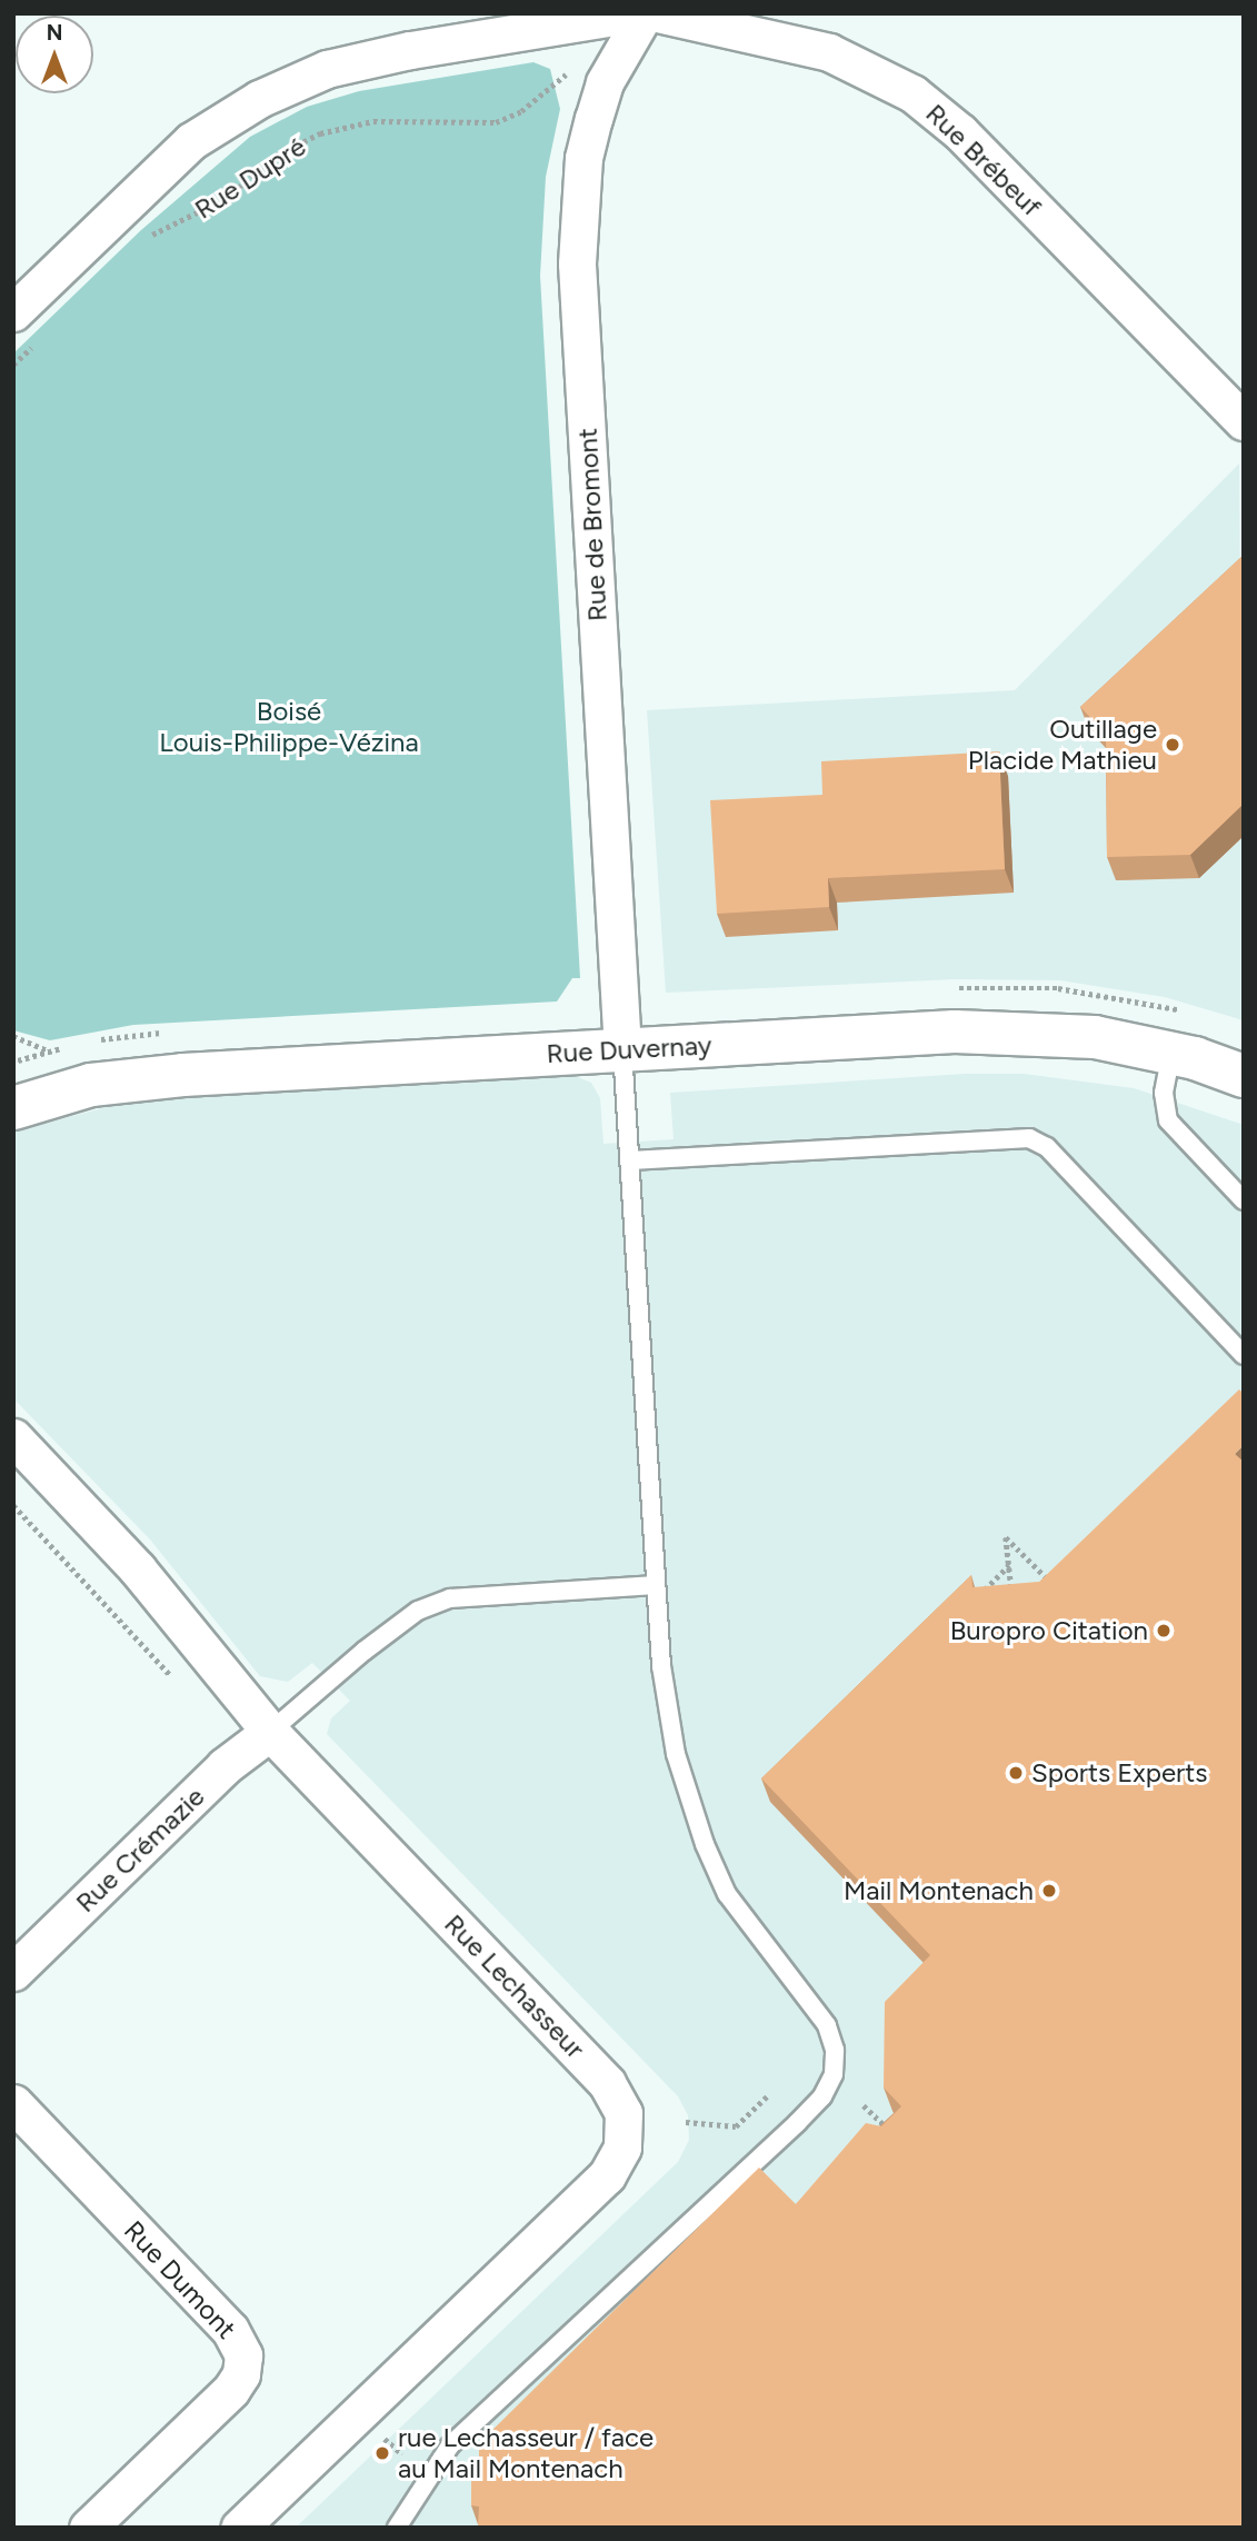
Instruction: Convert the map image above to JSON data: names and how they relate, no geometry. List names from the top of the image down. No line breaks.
{"streets":{"street":["Rue Brébeuf","Rue Dupré","Rue de Bromont","Rue Duvernay","Rue Crémazie","Rue Lechasseur","Rue Dumont"]},"crossings":[["Rue de Bromont","Rue Duvernay"],["Rue Crémazie","Rue Lechasseur"]],"parks":["Boisé Louis-Philippe-Vézina"],"places":["Outillage Placide Mathieu","Buropro Citation","Sports Experts","Mail Montenach","rue Lechasseur / face au Mail Montenach"],"north":"top"}
